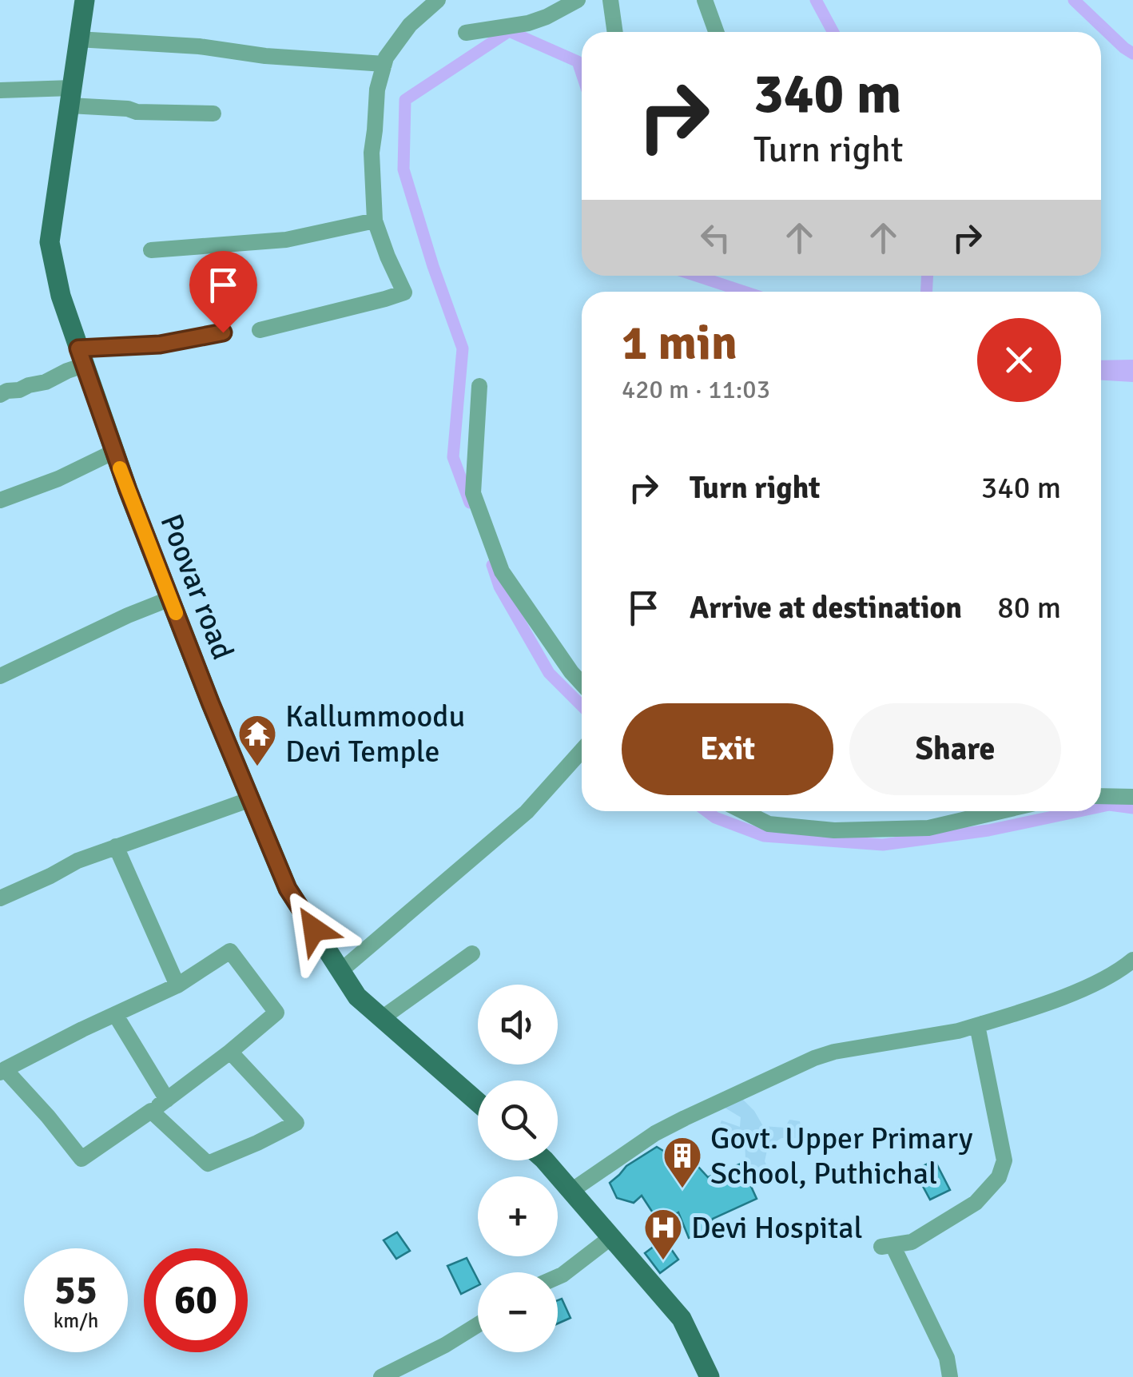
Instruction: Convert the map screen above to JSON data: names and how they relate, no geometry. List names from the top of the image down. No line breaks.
{"streets":{"main road":["Poovar road"]},"places":{"temple":["Kallummoodu Devi Temple"],"building":["Govt. Upper Primary School, Puthichal"],"hospital":["Devi Hospital"]},"page":{"turn":["340 m","Turn right"],"heading":["1 min","420 m · 11:03"],"list":[{"name":"Turn right","value":"340 m"},{"name":"Arrive at destination","value":"80 m"}],"buttons":["Exit","Share"],"map_buttons":["+","−"],"speed":"55 km/h","limit":"60"}}
